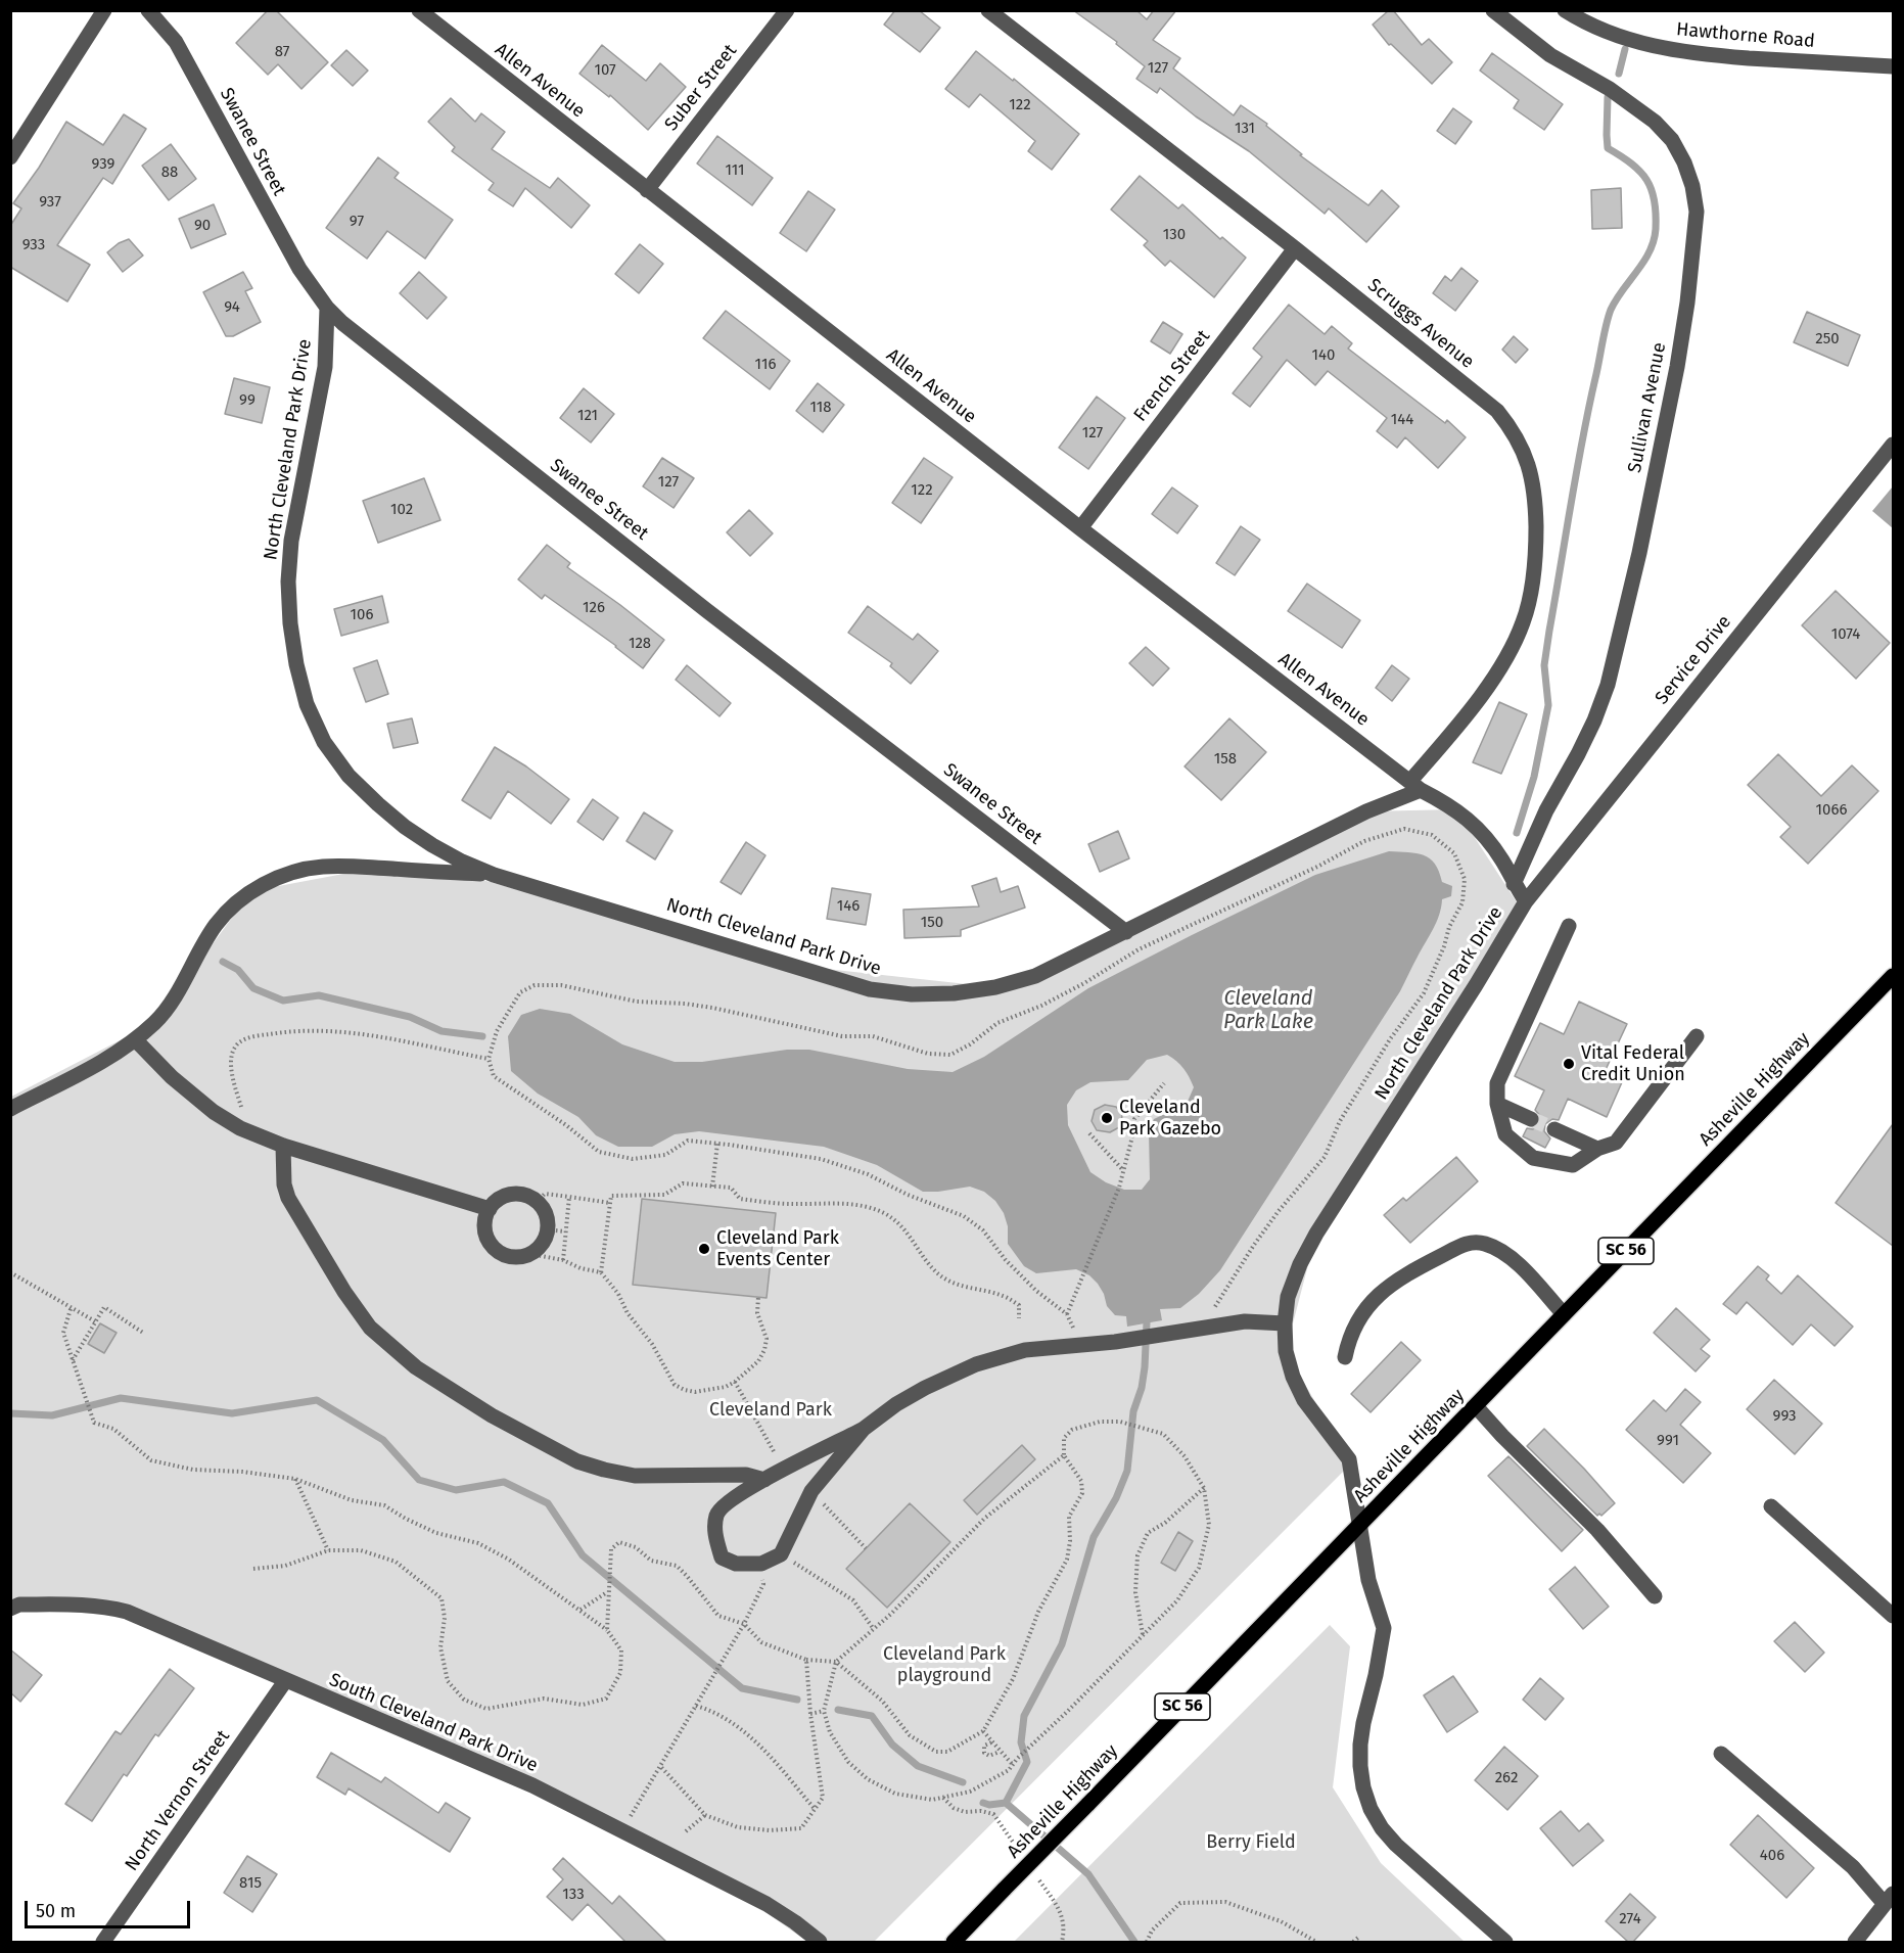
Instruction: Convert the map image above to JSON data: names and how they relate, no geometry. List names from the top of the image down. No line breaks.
{"streets":{"main road":["Asheville Highway","SC 56"],"street":["Hawthorne Road","Allen Avenue","Suber Street","Swanee Street","Scruggs Avenue","French Street","Sullivan Avenue","North Cleveland Park Drive","Service Drive","South Cleveland Park Drive","North Vernon Street"]},"crossings":[["Allen Avenue","Suber Street"],["Allen Avenue","Scruggs Avenue"],["Allen Avenue","French Street"],["Allen Avenue","North Cleveland Park Drive"],["Swanee Street","North Cleveland Park Drive"],["Scruggs Avenue","French Street"],["Scruggs Avenue","North Cleveland Park Drive"],["Sullivan Avenue","North Cleveland Park Drive"],["North Cleveland Park Drive","Service Drive"],["North Cleveland Park Drive","Asheville Highway"],["South Cleveland Park Drive","North Vernon Street"]],"water":["Cleveland Park Lake"],"parks":["Cleveland Park","Cleveland Park playground","Berry Field"],"places":["Vital Federal Credit Union","Cleveland Park Gazebo","Cleveland Park Events Center"],"house_numbers":["87","127","107","122","131","939","111","88","937","97","90","130","933","94","250","140","116","99","118","121","144","127","127","122","102","126","106","1074","128","158","1066","146","150","993","991","262","406","815","133","274"],"scale_bar":"50 m"}
